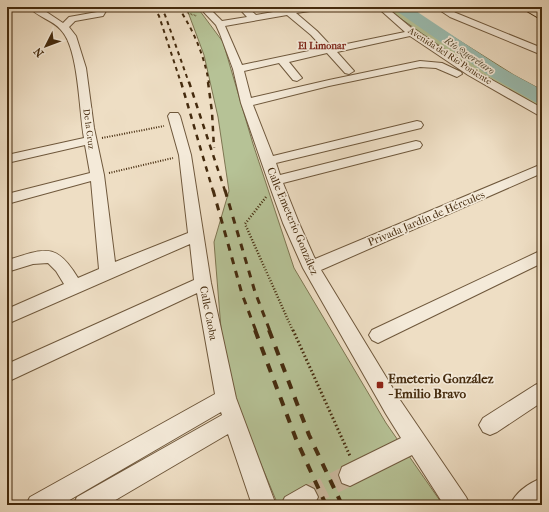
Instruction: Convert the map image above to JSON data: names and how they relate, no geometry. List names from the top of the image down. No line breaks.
{"streets":{"street":["Avenida del Río Poniente","De la Cruz","Privada Jardín de Hércules","Calle Emeterio González","Calle Caoba"]},"crossings":[["Privada Jardín de Hércules","Calle Emeterio González"]],"districts":["El Limonar"],"water":["Río Querétaro"],"places":{"transit":["Emeterio González - Emilio Bravo"]},"north":"bottom left"}
